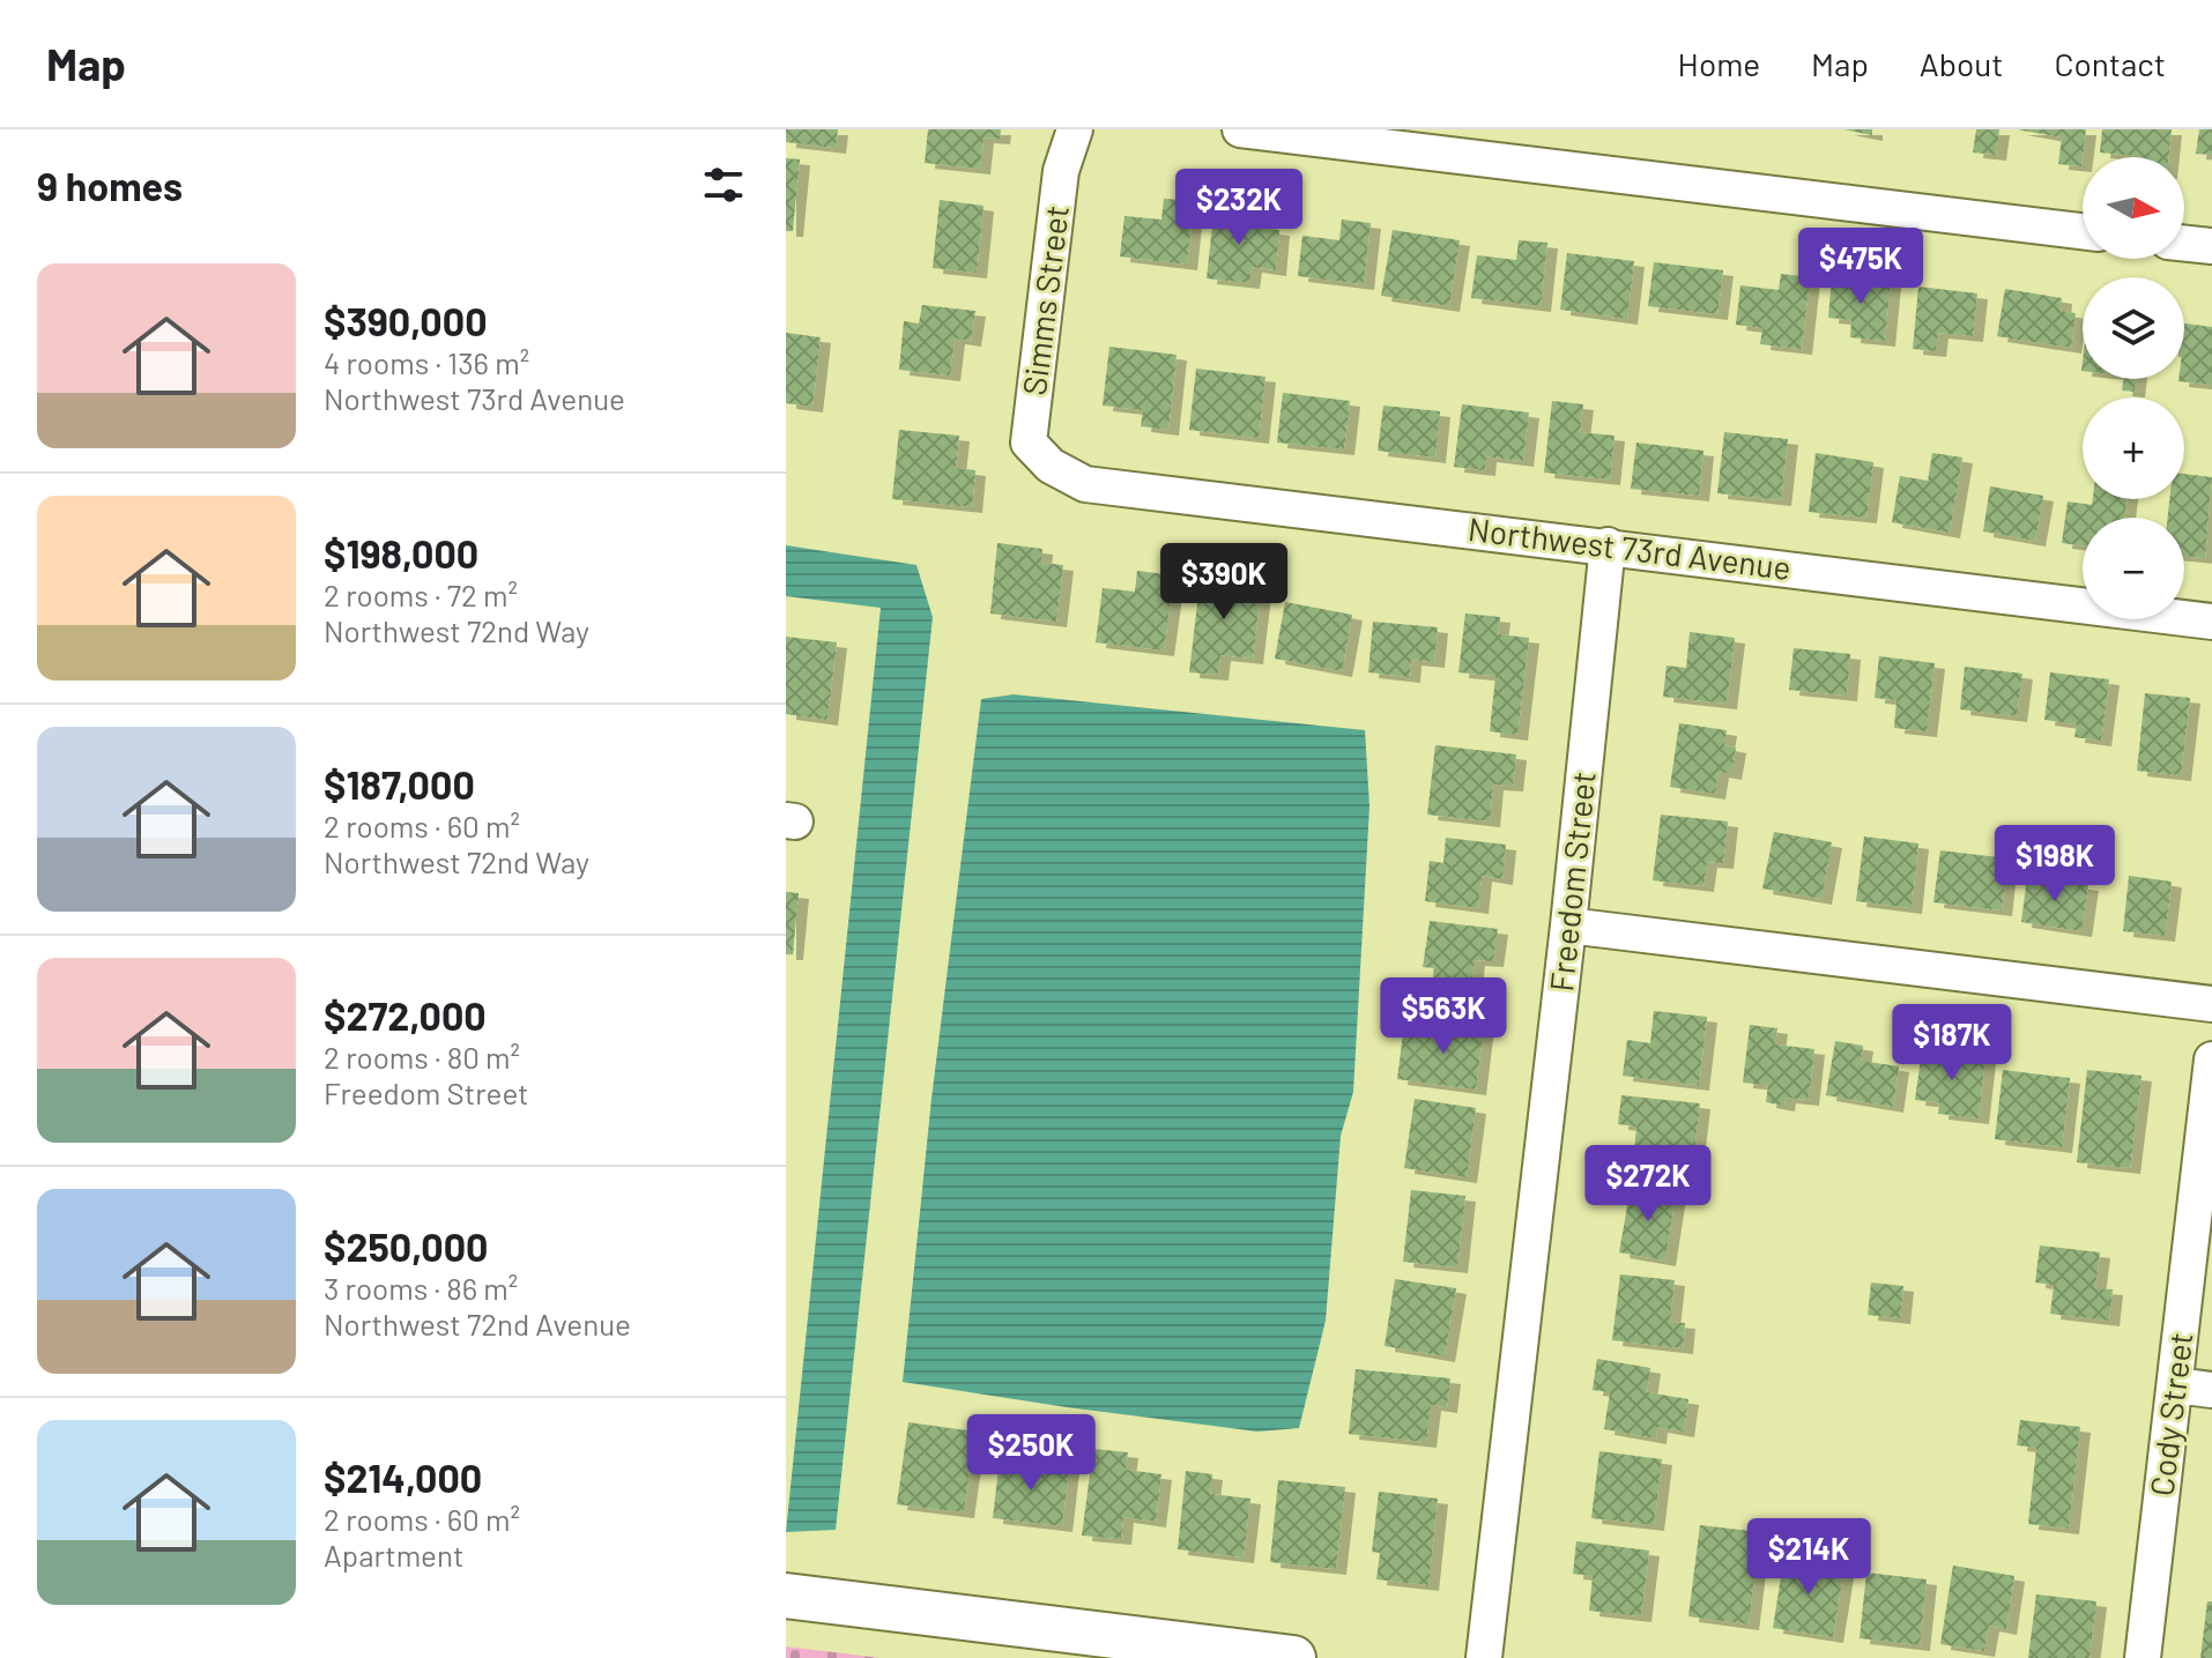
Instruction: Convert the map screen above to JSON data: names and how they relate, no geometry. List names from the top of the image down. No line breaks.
{"streets":{"street":["Simms Street","Northwest 73rd Avenue","Freedom Street","Cody Street"]},"crossings":[["Simms Street","Northwest 73rd Avenue"],["Northwest 73rd Avenue","Freedom Street"]],"north":"right","page":{"header":"Map","nav":["Home","Map","About","Contact"],"heading":"9 homes","map_buttons":["+","−"],"price":["$232K","$475K","$390K","$198K","$563K","$187K","$272K","$250K","$214K"],"list":[{"name":"$390,000","note":"4 rooms · 136 m² · Northwest 73rd Avenue"},{"name":"$198,000","note":"2 rooms · 72 m² · Northwest 72nd Way"},{"name":"$187,000","note":"2 rooms · 60 m² · Northwest 72nd Way"},{"name":"$272,000","note":"2 rooms · 80 m² · Freedom Street"},{"name":"$250,000","note":"3 rooms · 86 m² · Northwest 72nd Avenue"},{"name":"$214,000","note":"2 rooms · 60 m² · Apartment"}]}}
